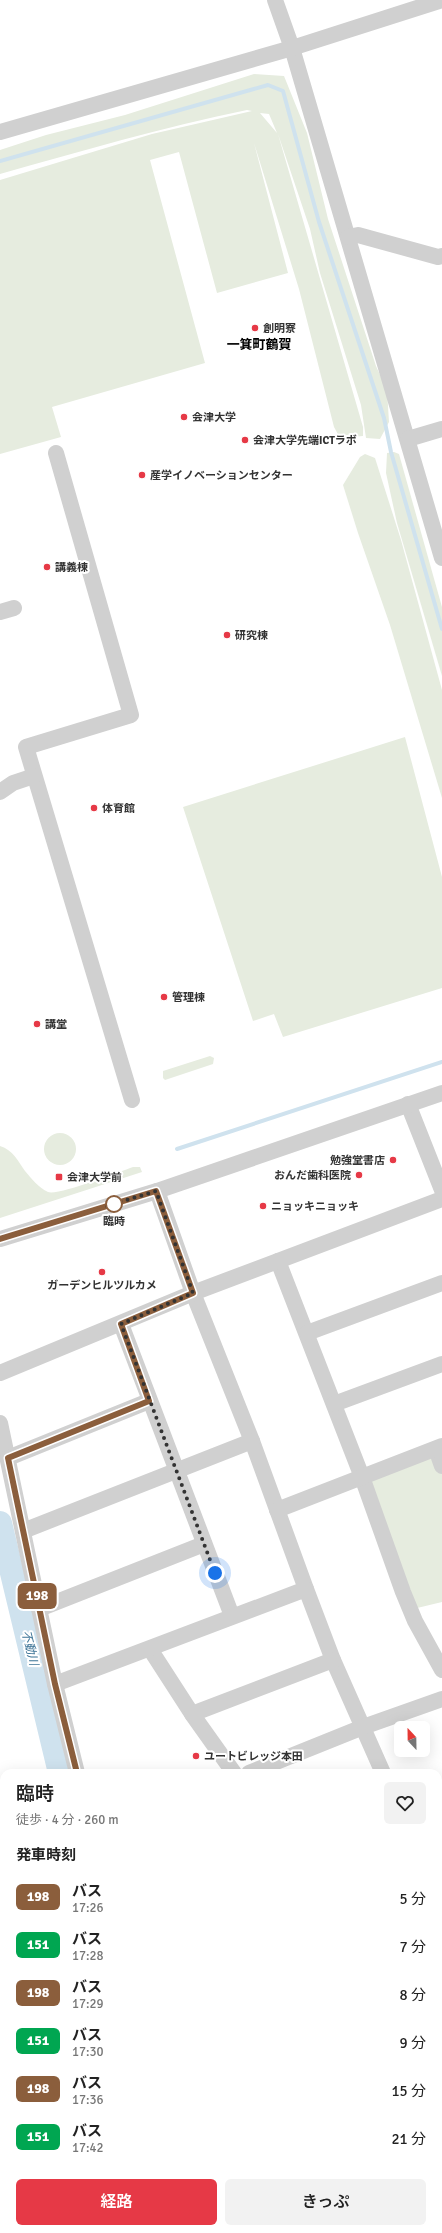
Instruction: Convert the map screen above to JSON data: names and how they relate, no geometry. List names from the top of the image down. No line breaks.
{"districts":["一箕町鶴賀"],"water":["不動川"],"places":{"other":["創明寮","会津大学","会津大学先端ICTラボ","産学イノベーションセンター","講義棟","研究棟","体育館","管理棟","講堂","勉強堂書店","おんだ歯科医院","臨時","ニョッキニョッキ","ガーデンヒルツルカメ","ユートビレッジ本田"],"transit":["会津大学前"]},"lines":["bus line 198"],"north":"top","page":{"on_map":"198","heading":[["臨時","徒歩 · 4 分 · 260 m"],"発車時刻"],"list":[{"mark":"198","name":"バス","note":"17:26","value":"5 分"},{"mark":"151","name":"バス","note":"17:28","value":"7 分"},{"mark":"198","name":"バス","note":"17:29","value":"8 分"},{"mark":"151","name":"バス","note":"17:30","value":"9 分"},{"mark":"198","name":"バス","note":"17:36","value":"15 分"},{"mark":"151","name":"バス","note":"17:42","value":"21 分"}],"buttons":["経路","きっぷ"]}}
